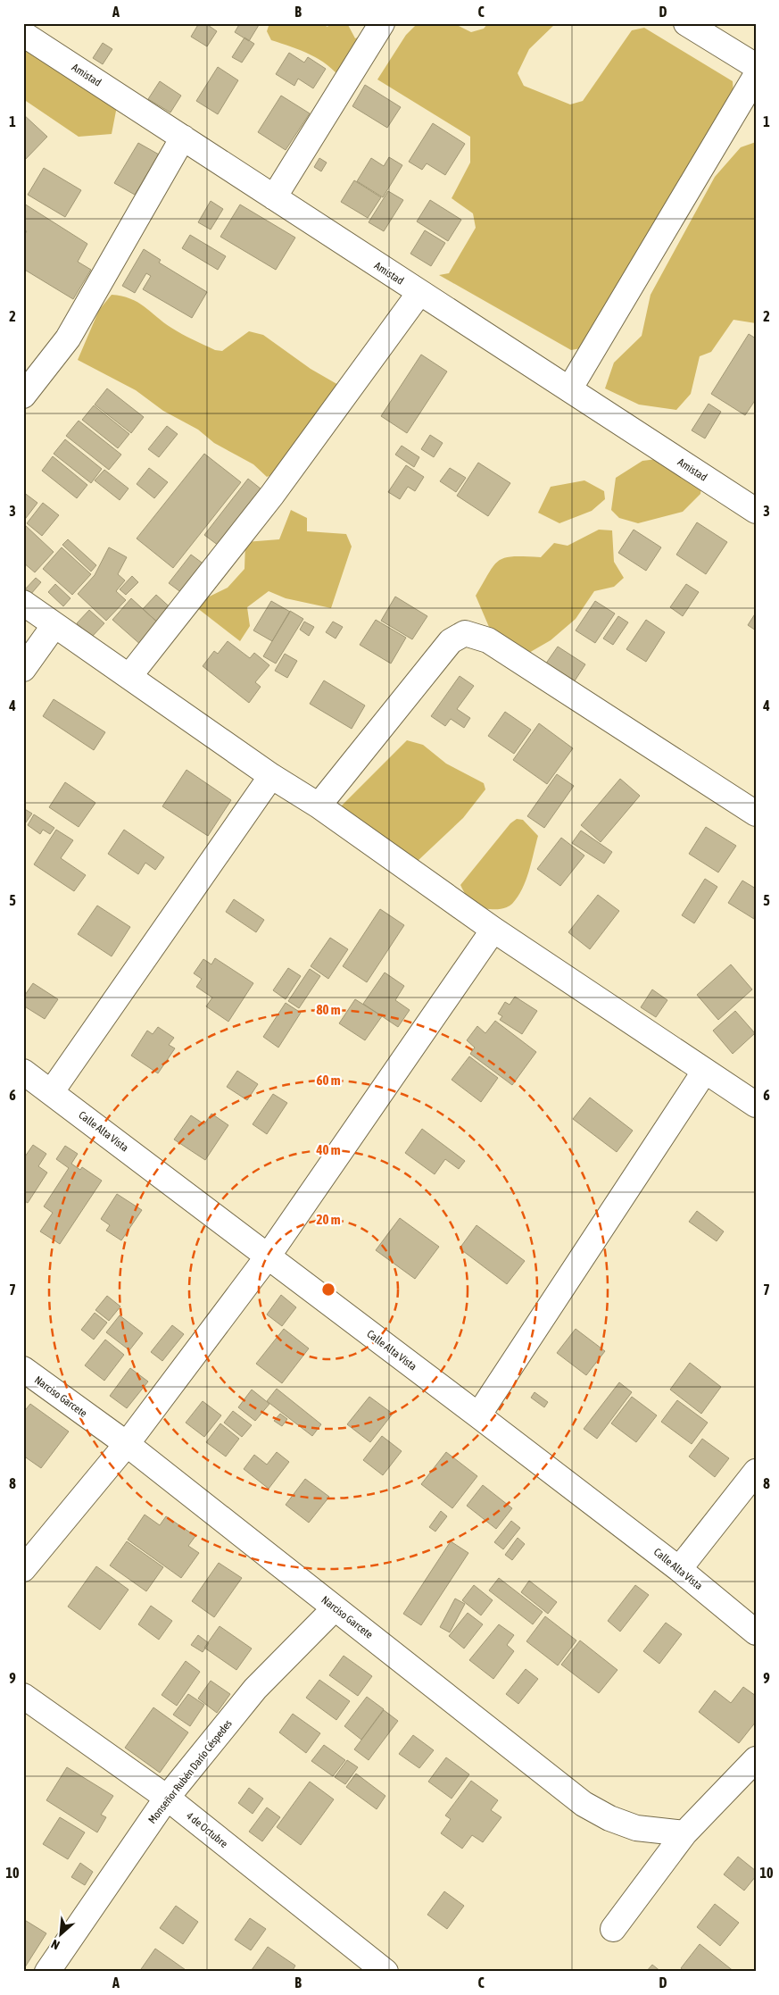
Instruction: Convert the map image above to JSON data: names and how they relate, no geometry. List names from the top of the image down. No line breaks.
{"streets":{"street":["Amistad","Calle Alta Vista","Narciso Garcete","Monseñor Rubén Darío Céspedes","4 de Octubre"]},"crossings":[["Narciso Garcete","Monseñor Rubén Darío Céspedes"],["Monseñor Rubén Darío Céspedes","4 de Octubre"]],"north":"bottom left","grid":{"columns":["A","B","C","D"],"rows":["1","2","3","4","5","6","7","8","9","10"]},"rings":["80 m","60 m","40 m","20 m"]}
